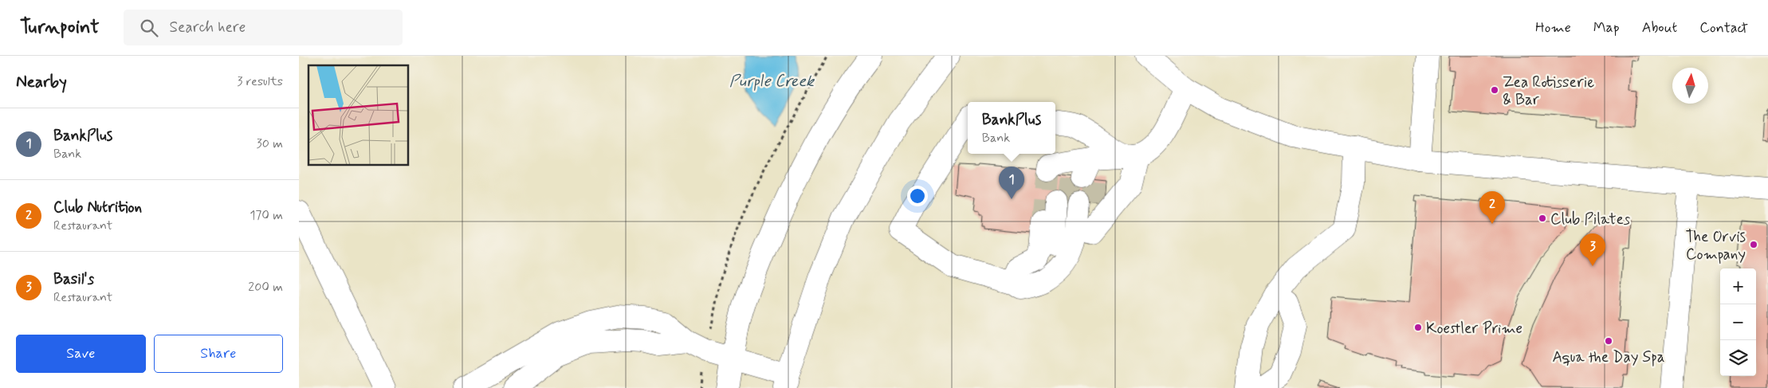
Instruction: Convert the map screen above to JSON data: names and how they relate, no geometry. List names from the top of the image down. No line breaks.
{"water":["Purple Creek"],"places":["Zea Rotisserie & Bar","Club Pilates","The Orvis Company","Koestler Prime","Aqua the Day Spa"],"north":"top","page":{"header":"Turnpoint","search":"Search here","nav":["Home","Map","About","Contact"],"heading":["Nearby","3 results"],"popup":["BankPlus","Bank"],"list":[{"mark":"1","name":"BankPlus","note":"Bank","value":"30 m"},{"mark":"2","name":"Club Nutrition","note":"Restaurant","value":"170 m"},{"mark":"3","name":"Basil's","note":"Restaurant","value":"200 m"}],"pins":["1","2","3"],"map_buttons":["+","−"],"buttons":["Save","Share"]}}
